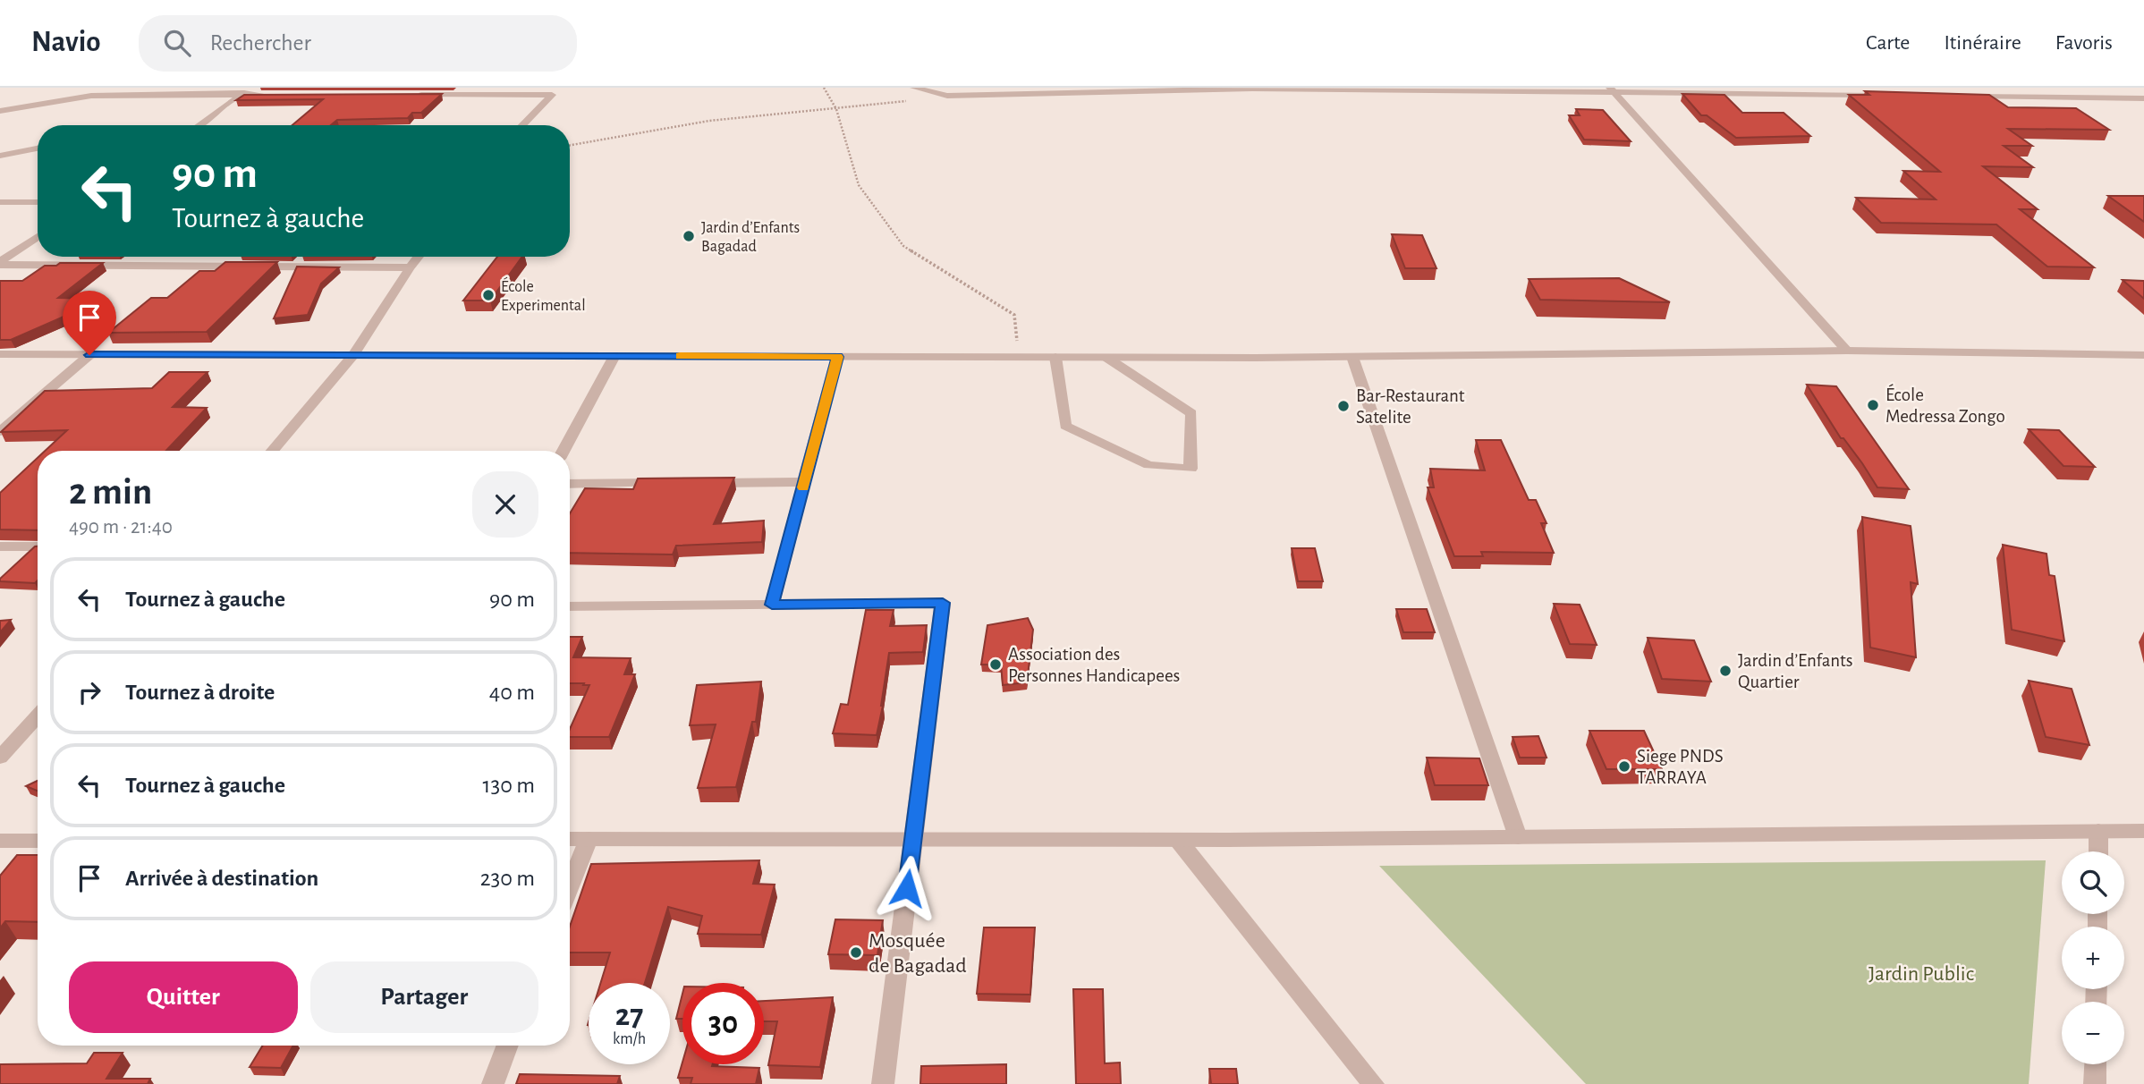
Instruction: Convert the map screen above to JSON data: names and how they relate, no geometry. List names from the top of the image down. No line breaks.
{"parks":["Jardin Public"],"places":["Jardin d’Enfants Bagadad","École Experimental","École Medressa Zongo","Bar-Restaurant Satelite","Association des Personnes Handicapees","Jardin d’Enfants Quartier","Siege PNDS TARRAYA","Mosquée de Bagadad"],"page":{"header":"Navio","search":"Rechercher","nav":["Carte","Itinéraire","Favoris"],"turn":["90 m","Tournez à gauche"],"heading":["2 min","490 m · 21:40"],"list":[{"name":"Tournez à gauche","value":"90 m"},{"name":"Tournez à droite","value":"40 m"},{"name":"Tournez à gauche","value":"130 m"},{"name":"Arrivée à destination","value":"230 m"}],"map_buttons":["+","−"],"buttons":["Quitter","Partager"],"speed":"27 km/h","limit":"30"}}
